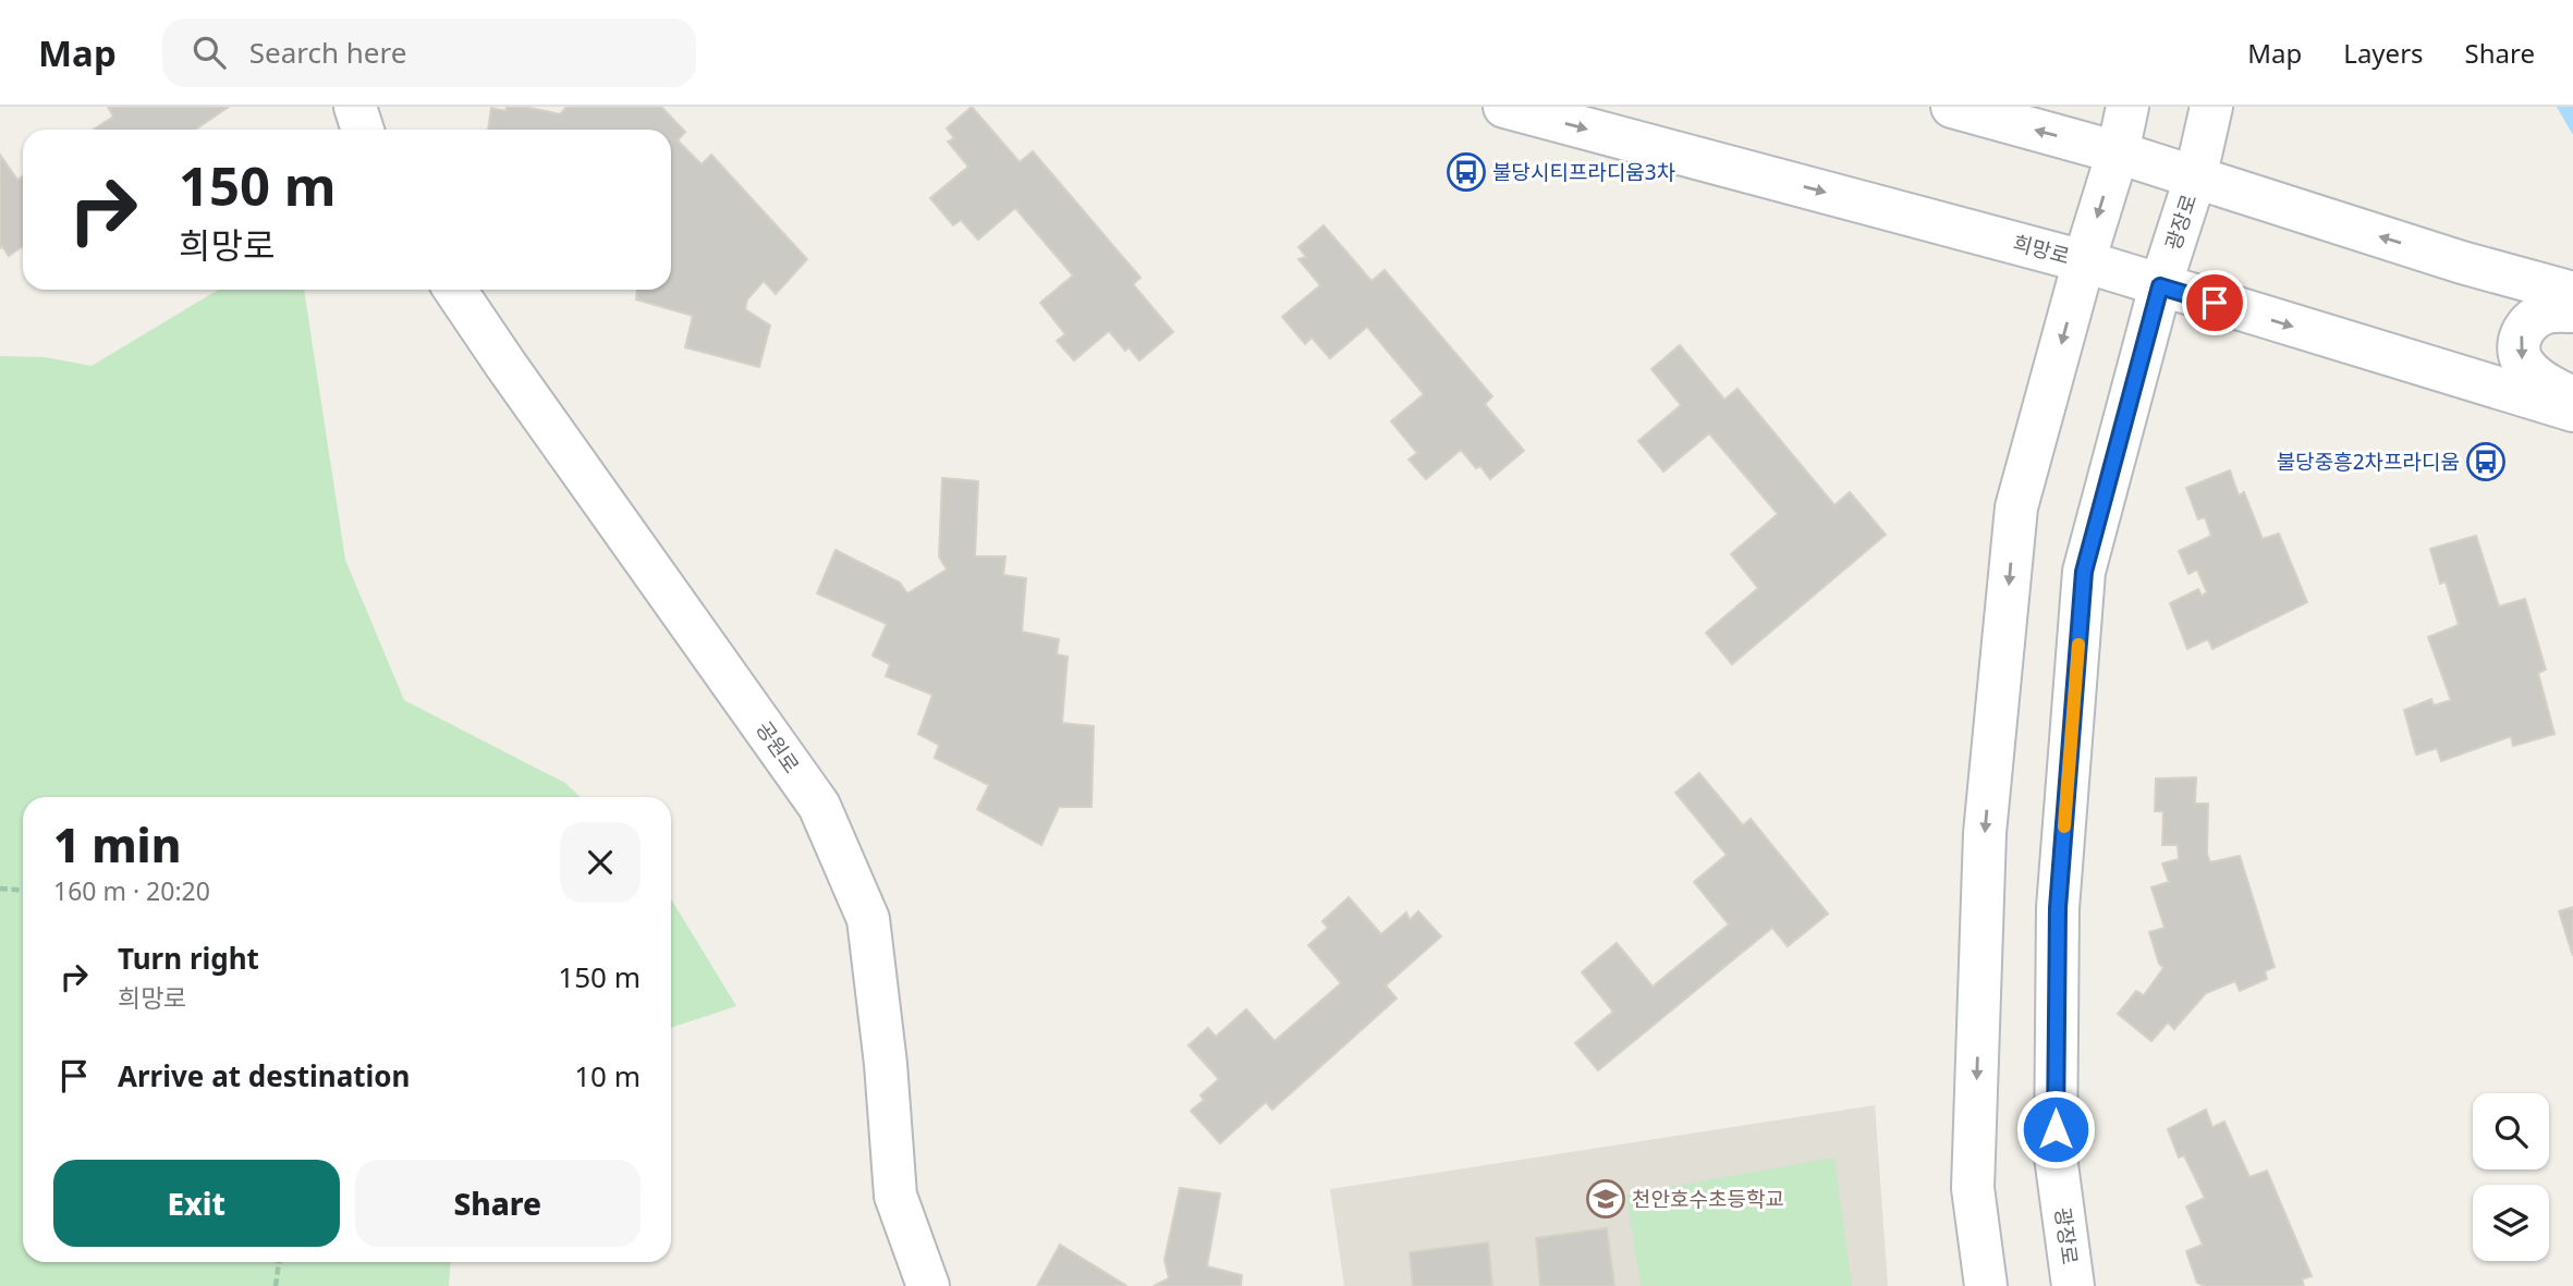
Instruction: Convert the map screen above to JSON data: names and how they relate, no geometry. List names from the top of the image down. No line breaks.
{"streets":{"main road":["광장로","희망로","공원로"]},"crossings":[["광장로","희망로"]],"places":{"bus stop":["불당시티프라디움3차","불당중흥2차프라디움"],"school or university":["천안호수초등학교"]},"page":{"header":"Map","search":"Search here","nav":["Map","Layers","Share"],"turn":["150 m","희망로"],"heading":["1 min","160 m · 20:20"],"list":[{"name":"Turn right","note":"희망로","value":"150 m"},{"name":"Arrive at destination","value":"10 m"}],"buttons":["Exit","Share"]}}
